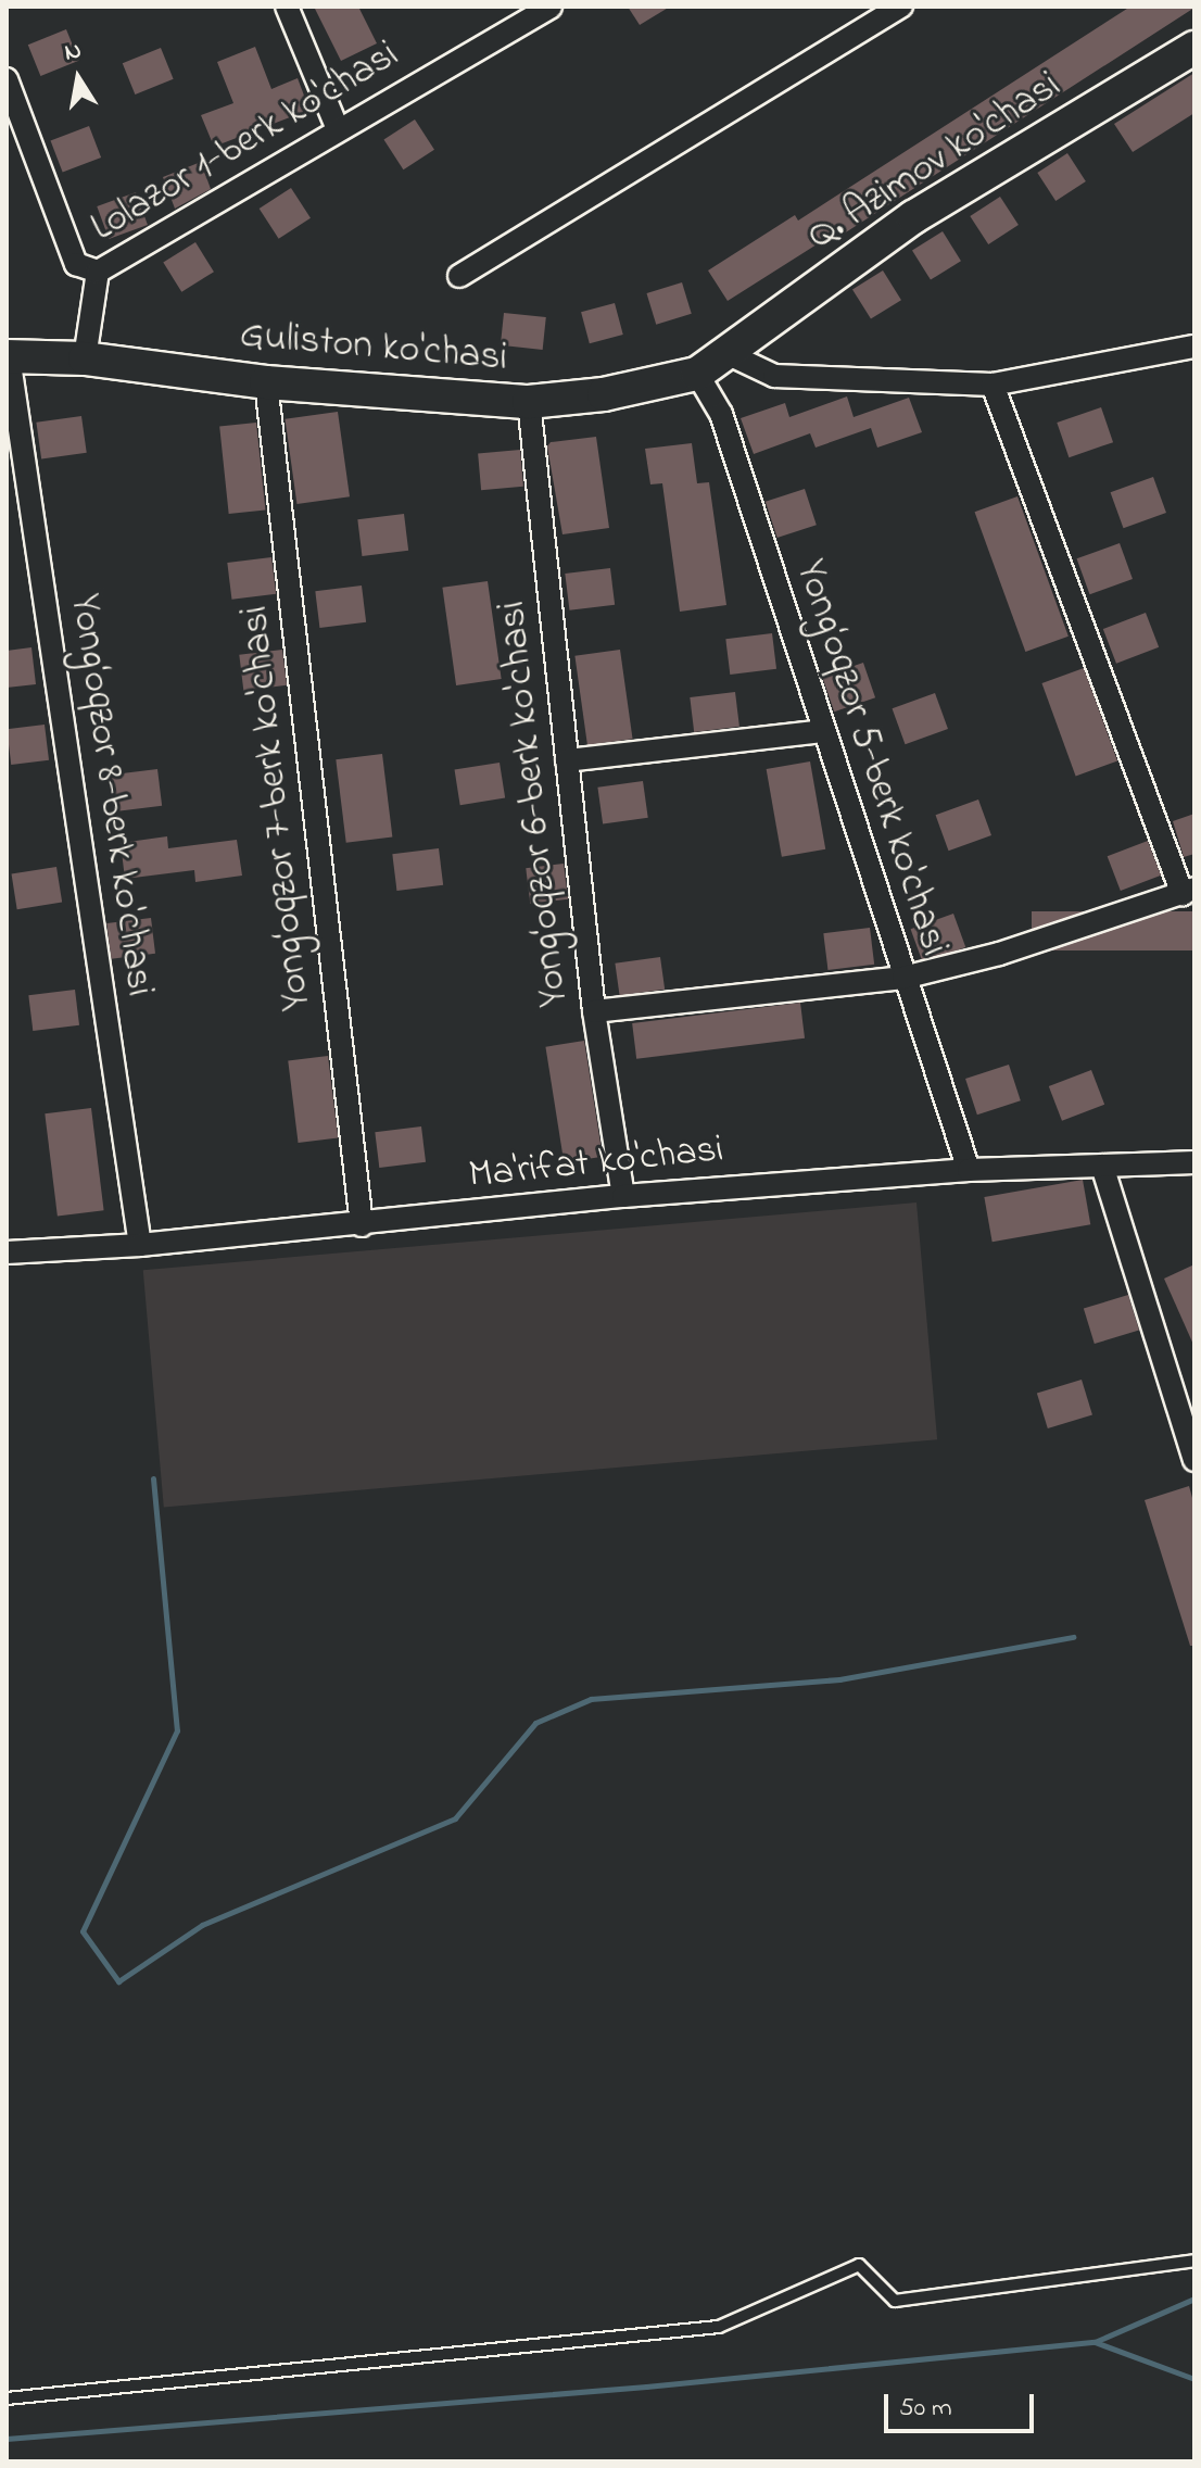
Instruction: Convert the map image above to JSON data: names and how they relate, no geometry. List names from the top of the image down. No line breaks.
{"streets":{"main road":["Q. Azimov ko'chasi","Guliston ko'chasi"],"street":["Lolazor 1-berk ko'chasi","Yong‘oqzor 5-berk ko'chasi","Yong‘oqzor 8-berk ko'chasi","Yong‘oqzor 6-berk ko'chasi","Yong‘oqzor 7-berk ko'chasi","Ma'rifat ko'chasi"]},"crossings":[["Lolazor 1-berk ko'chasi","Guliston ko'chasi"],["Q. Azimov ko'chasi","Guliston ko'chasi"],["Guliston ko'chasi","Yong‘oqzor 5-berk ko'chasi"],["Guliston ko'chasi","Yong‘oqzor 8-berk ko'chasi"],["Guliston ko'chasi","Yong‘oqzor 6-berk ko'chasi"],["Guliston ko'chasi","Yong‘oqzor 7-berk ko'chasi"],["Yong‘oqzor 5-berk ko'chasi","Ma'rifat ko'chasi"],["Yong‘oqzor 8-berk ko'chasi","Ma'rifat ko'chasi"],["Yong‘oqzor 6-berk ko'chasi","Ma'rifat ko'chasi"],["Yong‘oqzor 7-berk ko'chasi","Ma'rifat ko'chasi"]],"scale_bar":"50 m","north":"top"}
